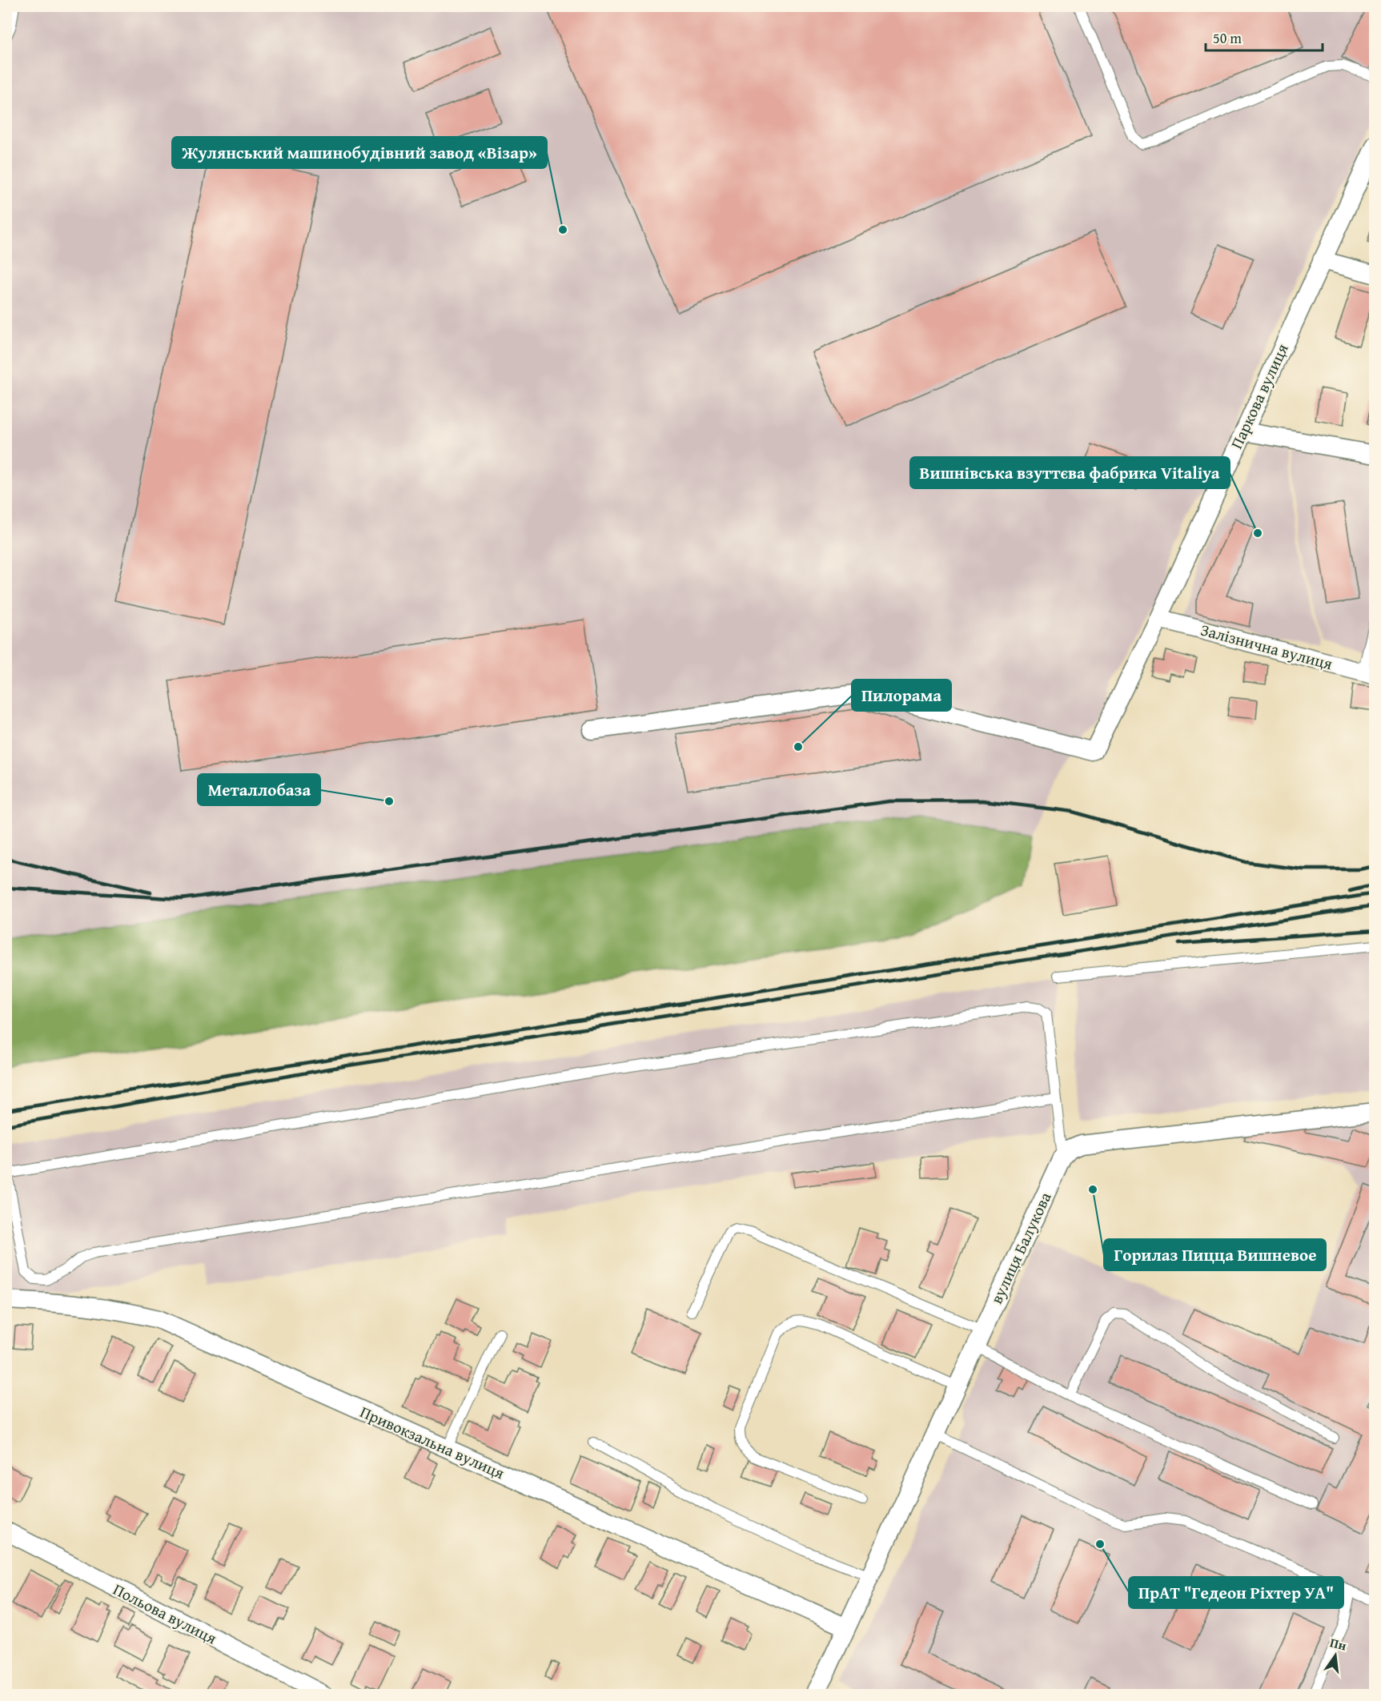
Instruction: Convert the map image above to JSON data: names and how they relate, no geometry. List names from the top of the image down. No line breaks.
{"streets":{"street":["Паркова вулиця","Залізнична вулиця","вулиця Балукова","Привокзальна вулиця","Польова вулиця"]},"crossings":[["Паркова вулиця","Залізнична вулиця"],["вулиця Балукова","Привокзальна вулиця"]],"places":["Жулянський машинобудівний завод «Візар»","Вишнівська взуттєва фабрика Vitaliya","Пилорама","Металлобаза","Горилаз Пицца Вишневое","ПрАТ \"Гедеон Ріхтер УА\""],"scale_bar":"50 m","north":"top"}
